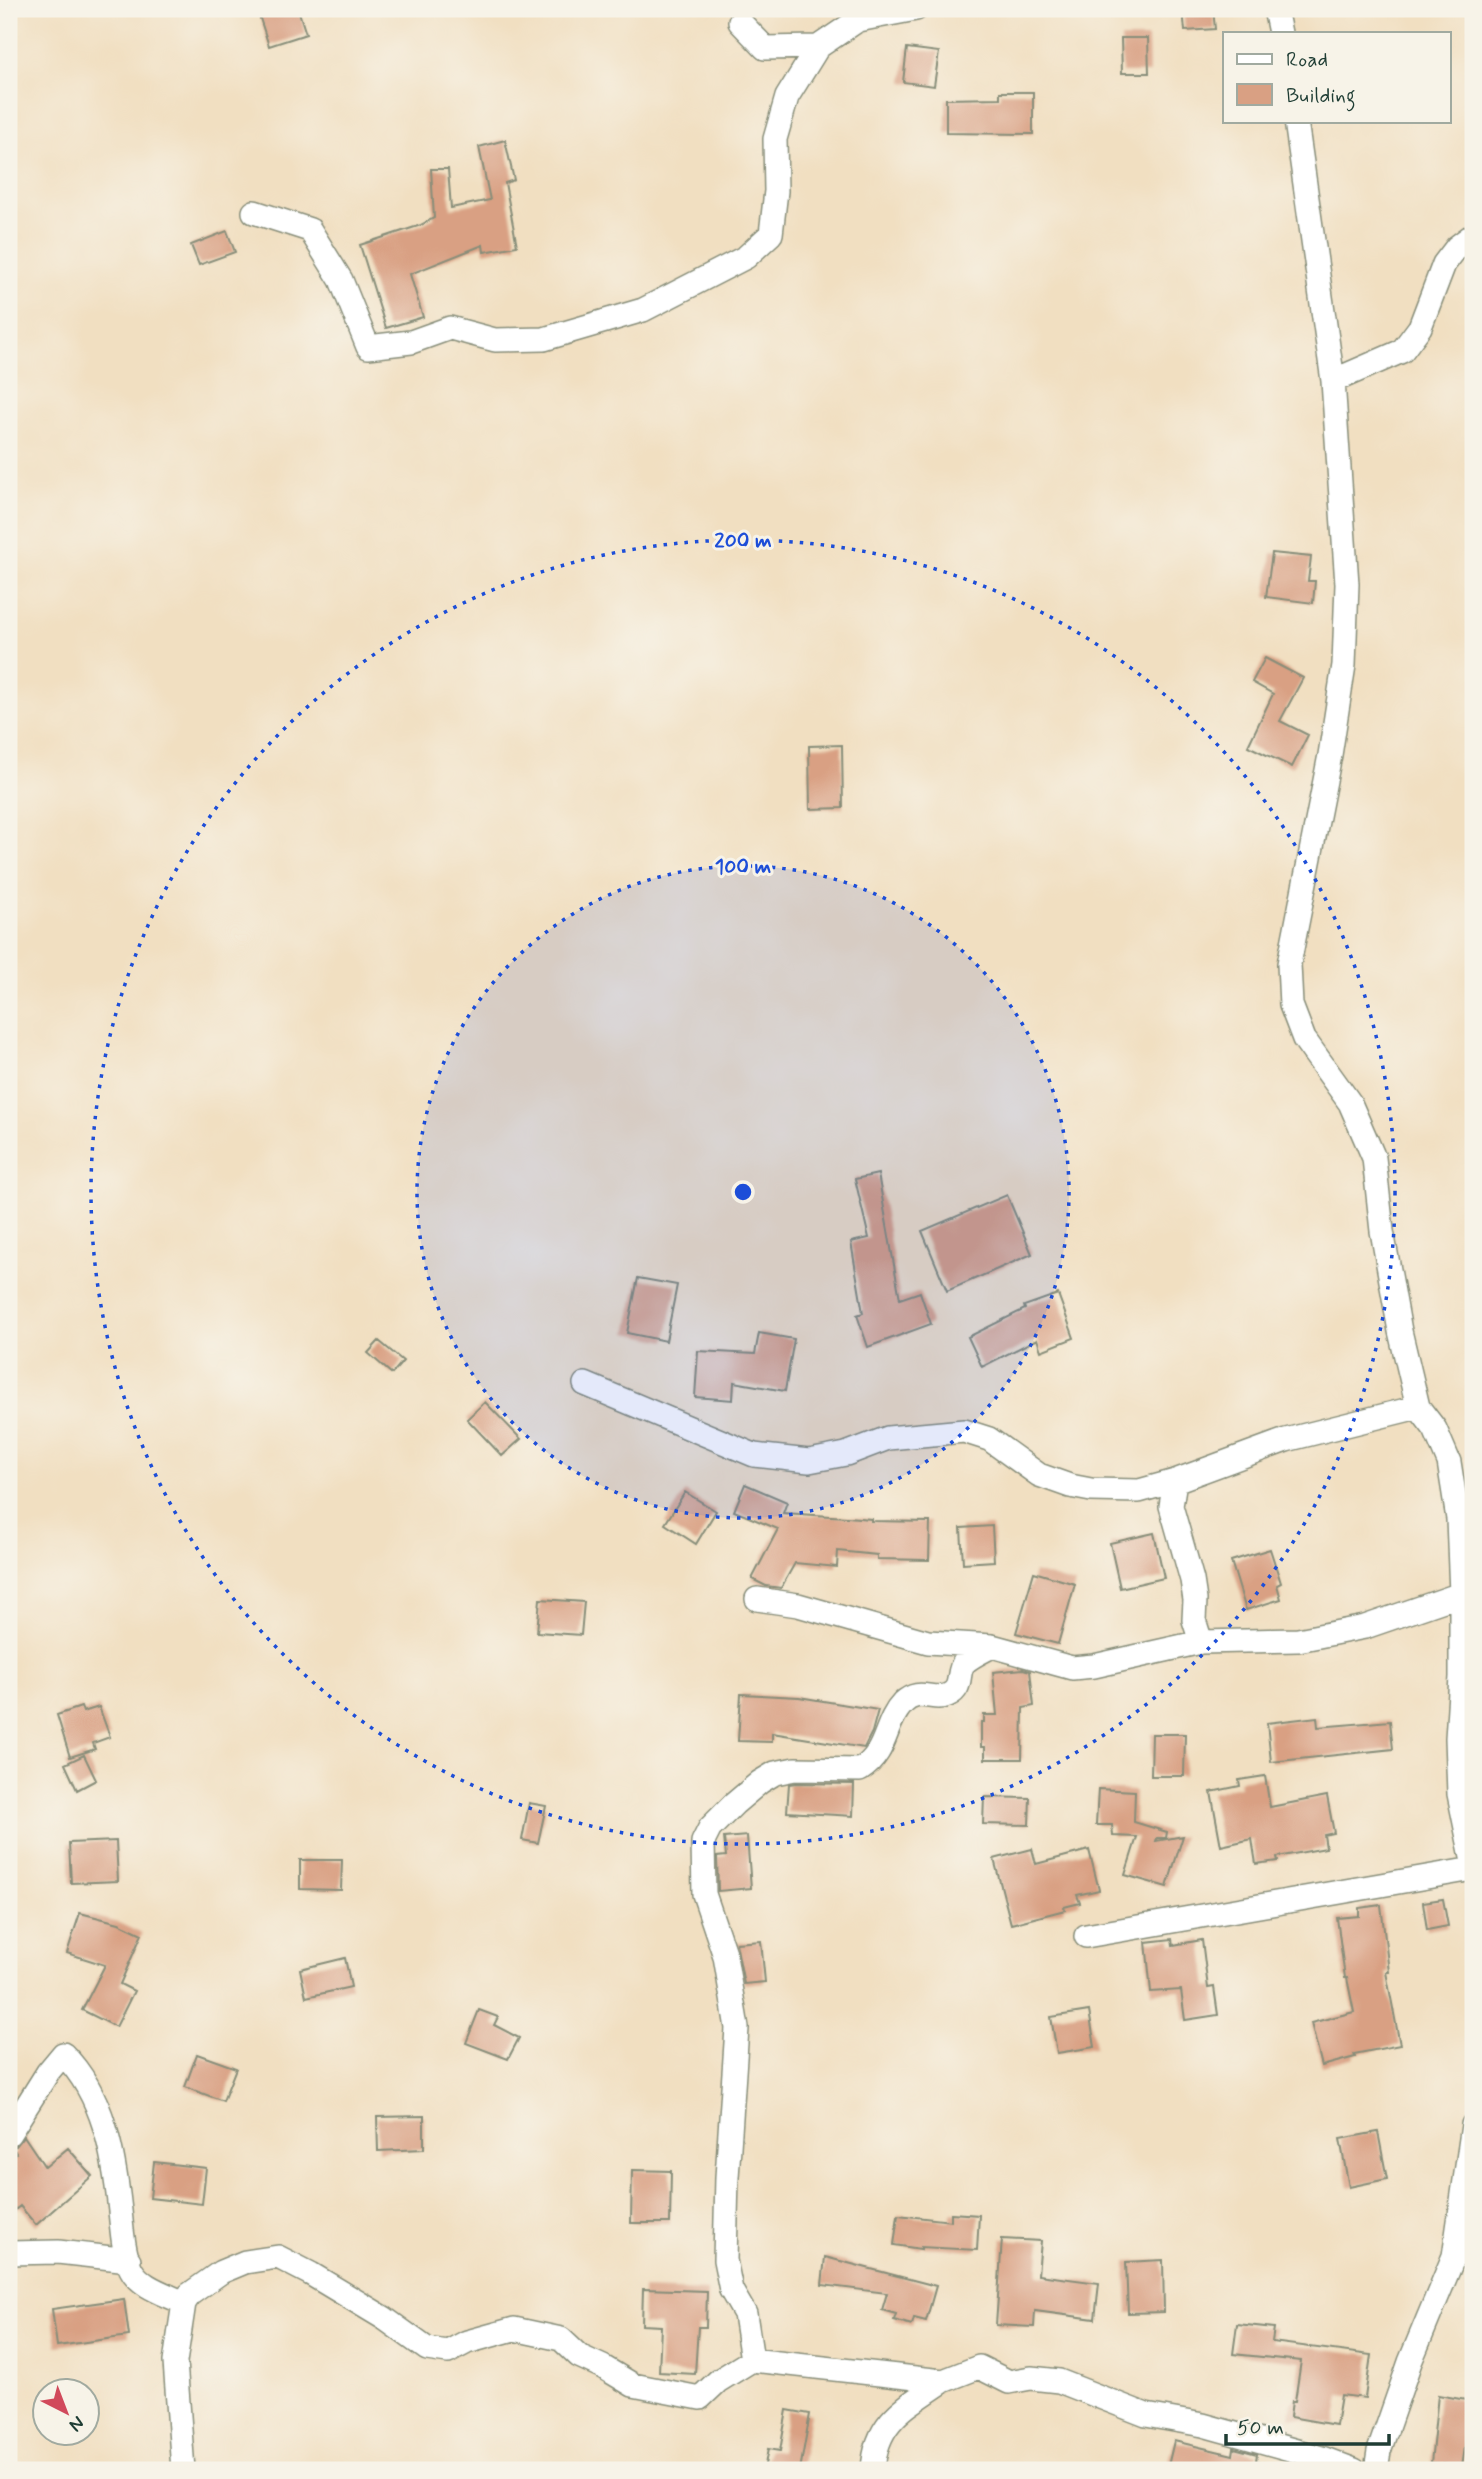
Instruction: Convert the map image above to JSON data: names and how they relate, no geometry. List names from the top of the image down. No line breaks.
{"legend":["Road","Building"],"scale_bar":"50 m","north":"bottom right","rings":["200 m","100 m"]}
